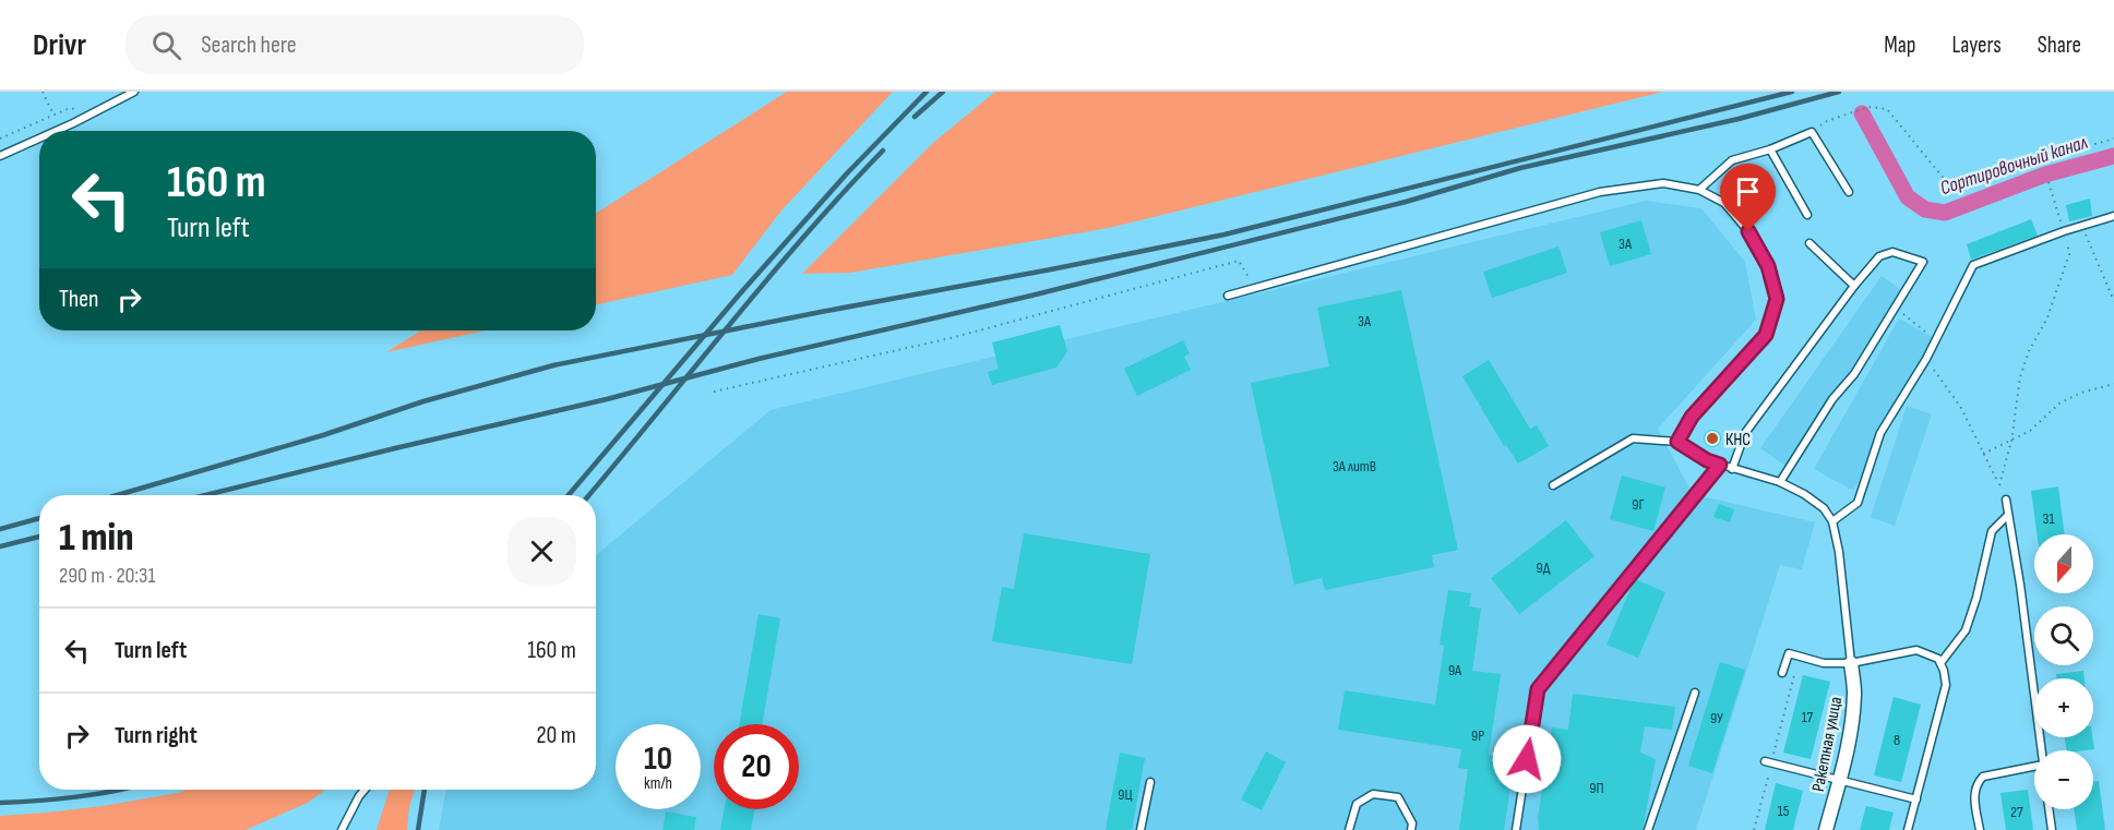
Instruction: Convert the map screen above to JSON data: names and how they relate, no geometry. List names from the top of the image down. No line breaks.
{"streets":{"street":["Ракетная улица"]},"water":["Сортировочный канал"],"places":["КНС"],"house_numbers":["3А","3А","3А литВ","9Г","31","9Д","9А","17","9У","9Р","8","9П","9Ц","15","27"],"north":"bottom","page":{"header":"Drivr","search":"Search here","nav":["Map","Layers","Share"],"turn":["160 m","Turn left"],"then":"Then","heading":["1 min","290 m · 20:31"],"map_buttons":["+","−"],"list":[{"name":"Turn left","value":"160 m"},{"name":"Turn right","value":"20 m"}],"speed":"10 km/h","limit":"20"}}
